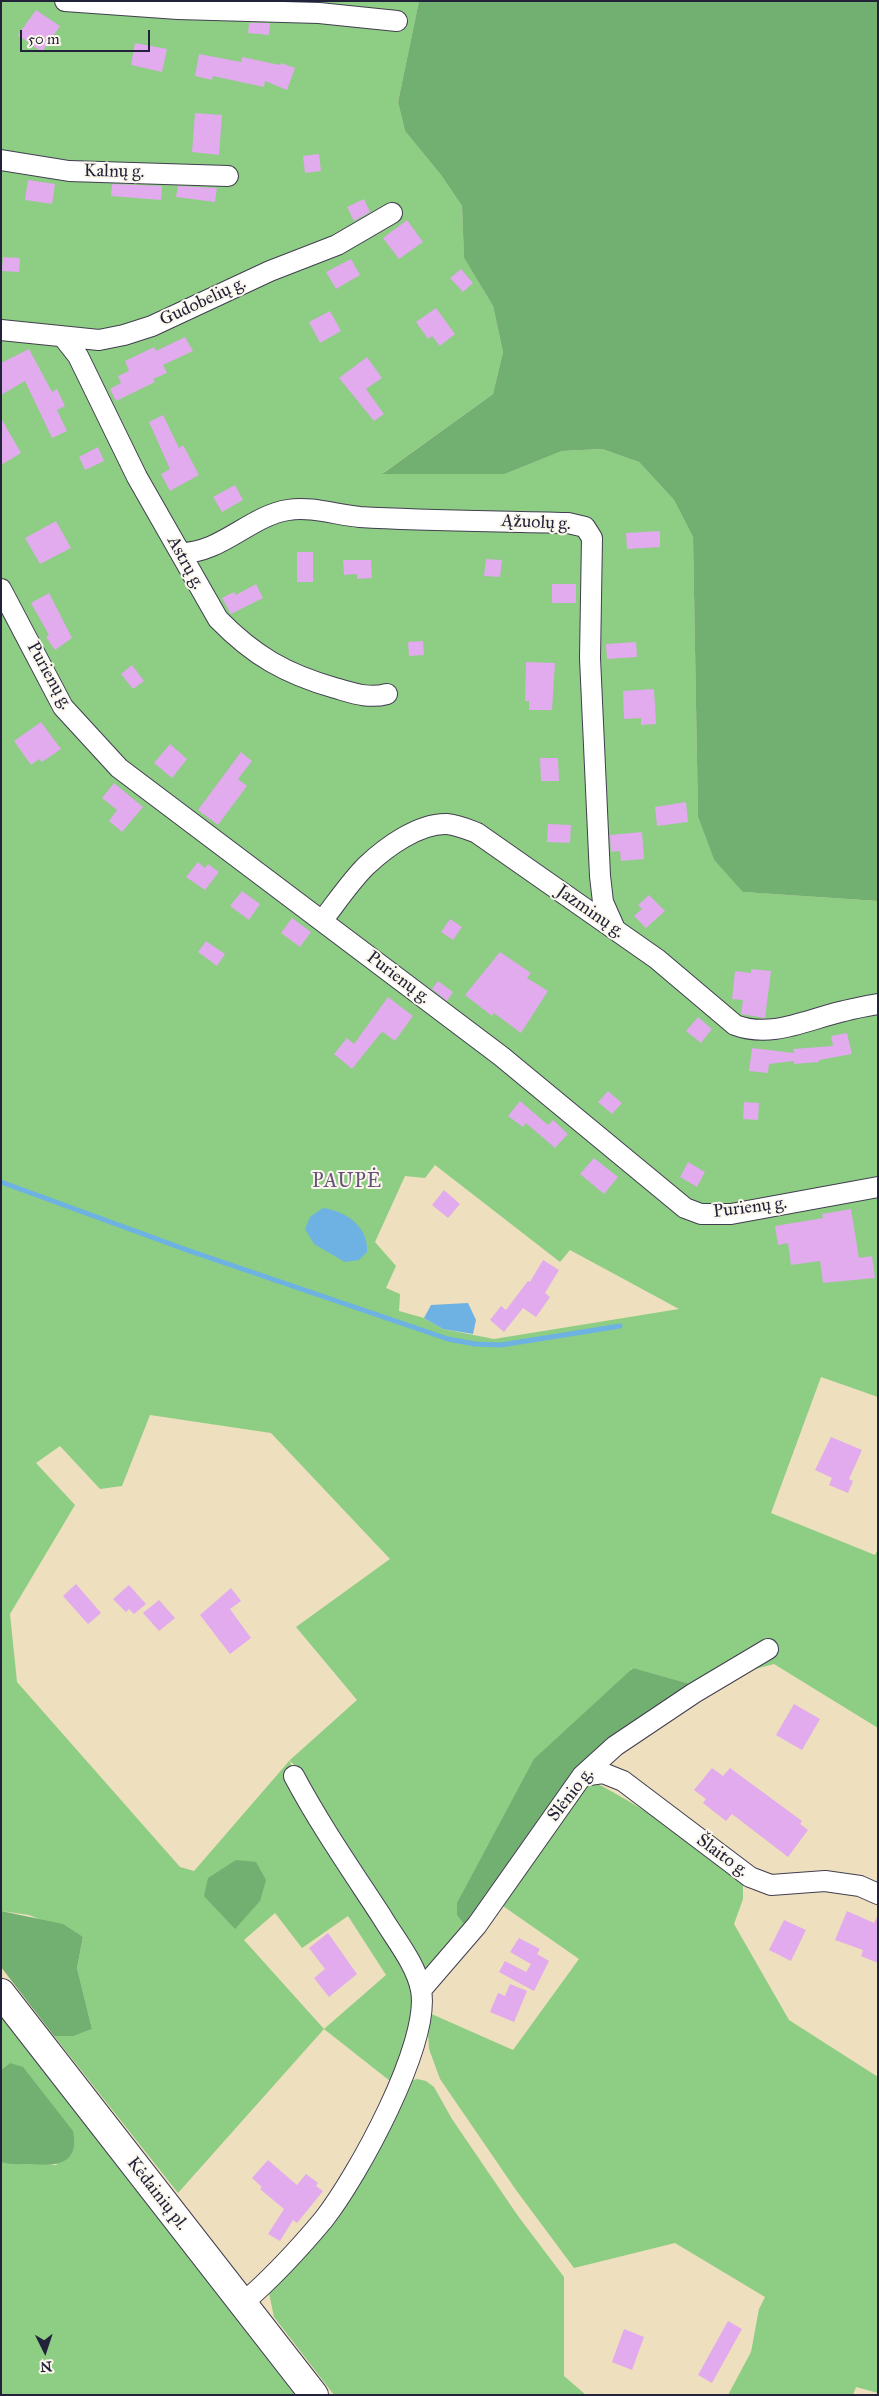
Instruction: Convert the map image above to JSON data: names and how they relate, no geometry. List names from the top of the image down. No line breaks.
{"streets":{"main road":["Kėdainių pl."],"street":["Kalnų g.","Gudobelių g.","Ąžuolų g.","Astrų g.","Purienų g.","Jazminų g.","Slėnio g.","Šlaito g."]},"crossings":[["Gudobelių g.","Astrų g."],["Ąžuolų g.","Astrų g."],["Ąžuolų g.","Jazminų g."],["Purienų g.","Jazminų g."],["Slėnio g.","Šlaito g."]],"districts":["PAUPĖ"],"scale_bar":"50 m","north":"bottom"}
